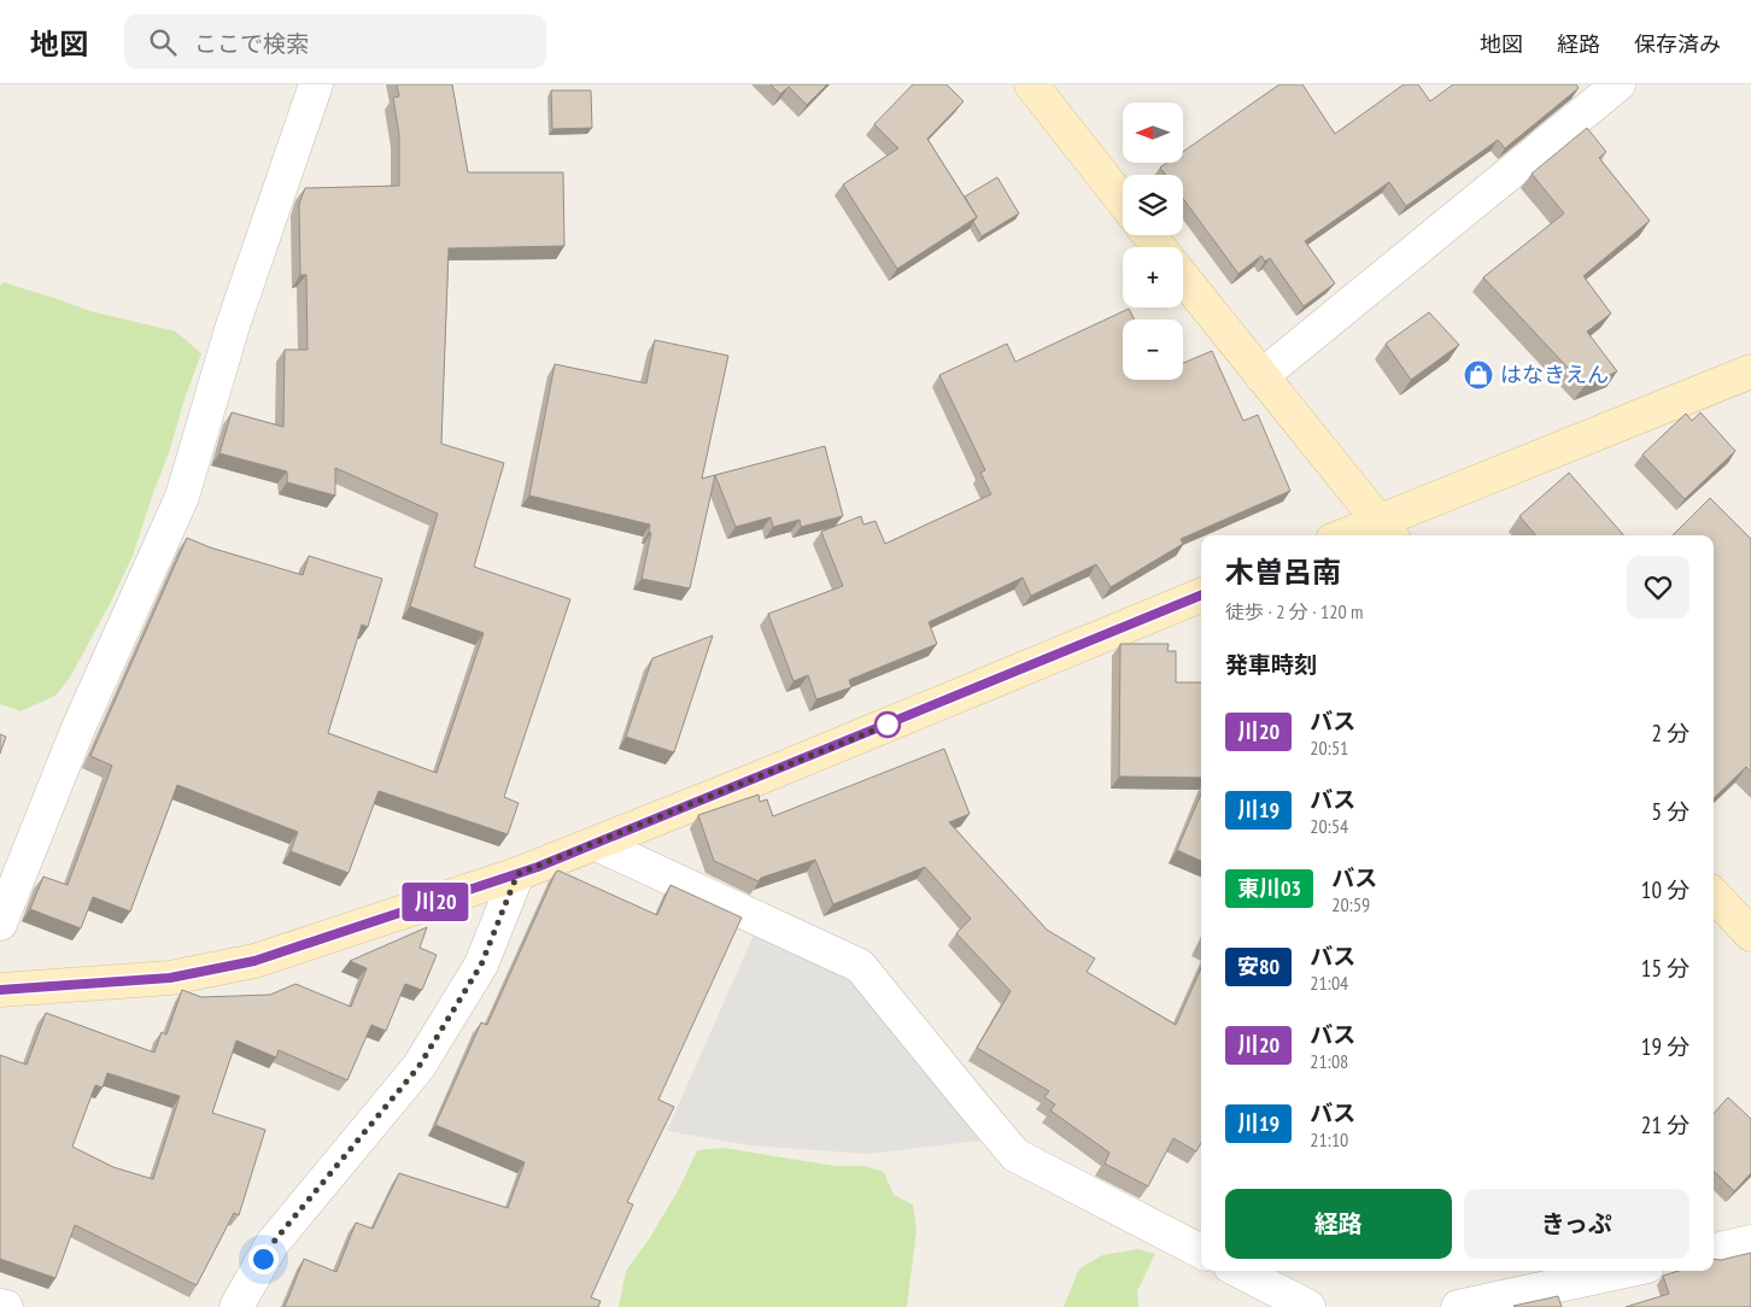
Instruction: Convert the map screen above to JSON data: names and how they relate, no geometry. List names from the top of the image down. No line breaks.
{"places":{"shop":["はなきえん"]},"lines":["bus line 川20"],"north":"left","page":{"header":"地図","search":"ここで検索","nav":["地図","経路","保存済み"],"on_map":"川20","map_buttons":["+","−"],"heading":[["木曽呂南","徒歩 · 2 分 · 120 m"],"発車時刻"],"list":[{"mark":"川20","name":"バス","note":"20:51","value":"2 分"},{"mark":"川19","name":"バス","note":"20:54","value":"5 分"},{"mark":"東川03","name":"バス","note":"20:59","value":"10 分"},{"mark":"安80","name":"バス","note":"21:04","value":"15 分"},{"mark":"川20","name":"バス","note":"21:08","value":"19 分"},{"mark":"川19","name":"バス","note":"21:10","value":"21 分"}],"buttons":["経路","きっぷ"]}}
